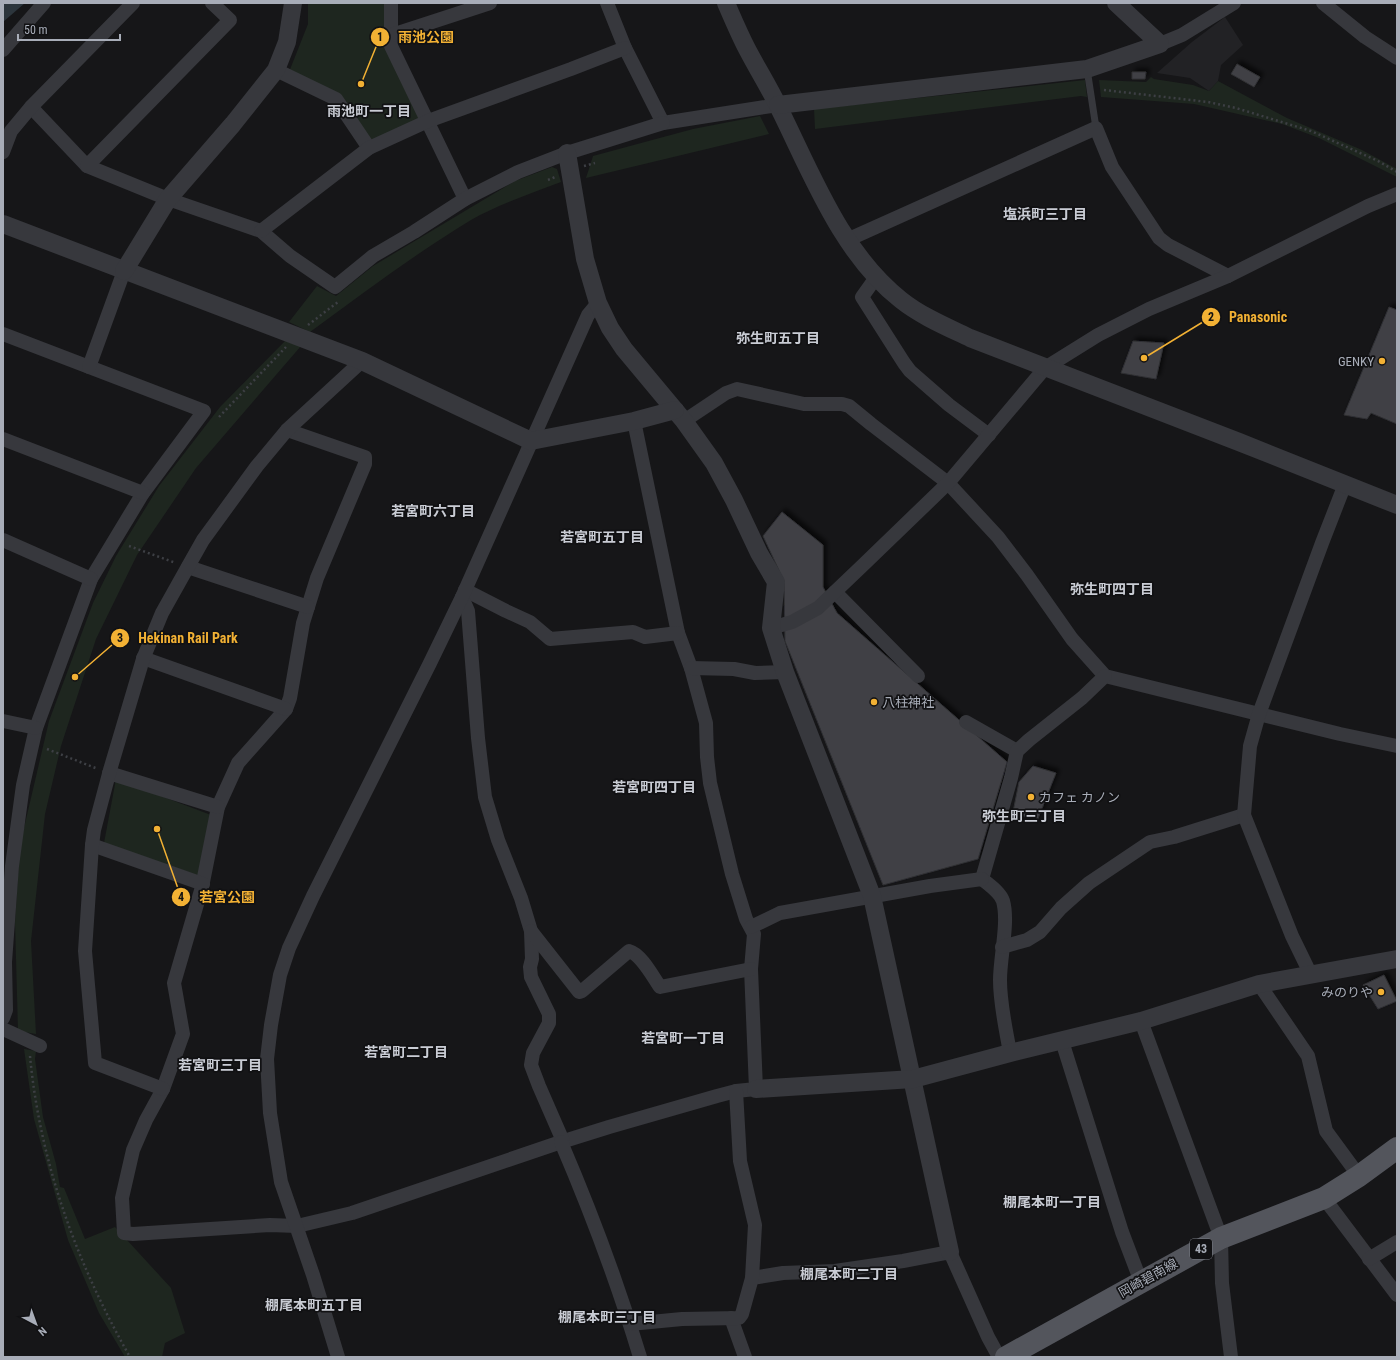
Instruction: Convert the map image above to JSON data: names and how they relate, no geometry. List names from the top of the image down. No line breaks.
{"streets":{"main road":["43","岡崎碧南線"]},"districts":["雨池町一丁目","塩浜町三丁目","弥生町五丁目","若宮町六丁目","若宮町五丁目","弥生町四丁目","若宮町四丁目","弥生町三丁目","若宮町一丁目","若宮町二丁目","若宮町三丁目","棚尾本町一丁目","棚尾本町二丁目","棚尾本町五丁目","棚尾本町三丁目"],"places":["雨池公園","Panasonic","GENKY","Hekinan Rail Park","八柱神社","カフェ カノン","若宮公園","みのりや"],"scale_bar":"50 m","north":"bottom right"}
